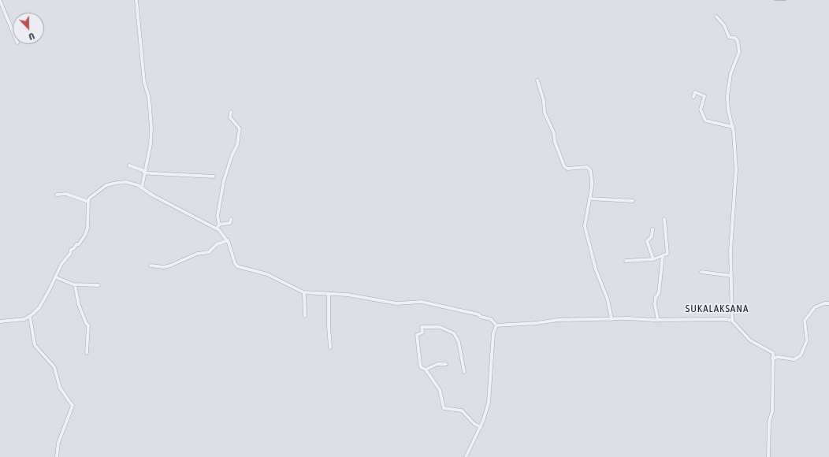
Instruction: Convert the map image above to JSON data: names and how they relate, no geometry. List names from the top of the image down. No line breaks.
{"districts":["SUKALAKSANA"],"north":"bottom"}
